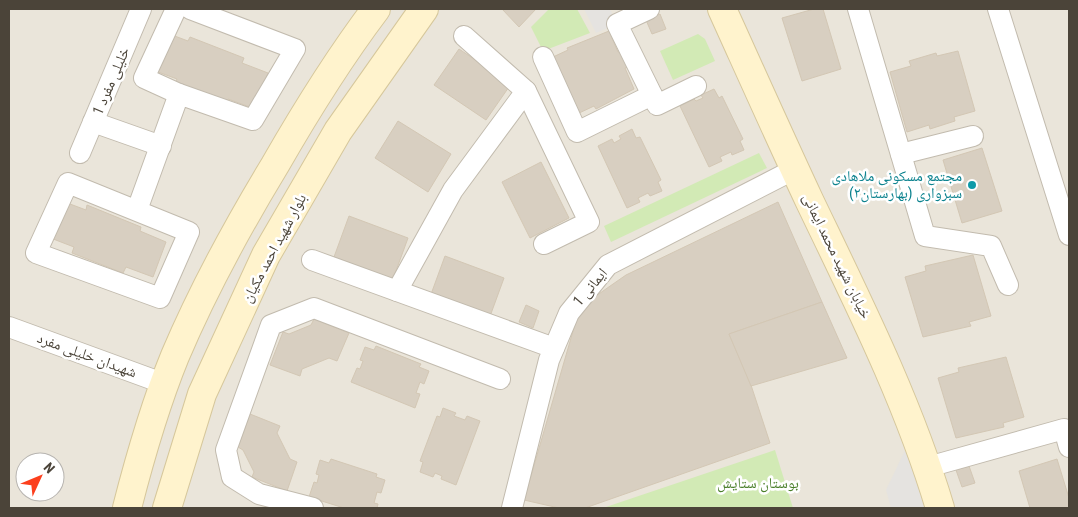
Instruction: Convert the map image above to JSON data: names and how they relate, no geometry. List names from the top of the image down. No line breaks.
{"streets":{"main road":["بلوار شهید احمد مکیان","خیابان شهید محمد ایمانی"],"street":["خلیلی مفرد 1","ایمانی 1","شهیدان خلیلی مفرد"]},"crossings":[["خیابان شهید محمد ایمانی","ایمانی 1"]],"parks":["بوستان ستایش"],"places":["مجتمع مسکونی ملاهادی سبزواری (بهارستان۲)"],"north":"top right"}
